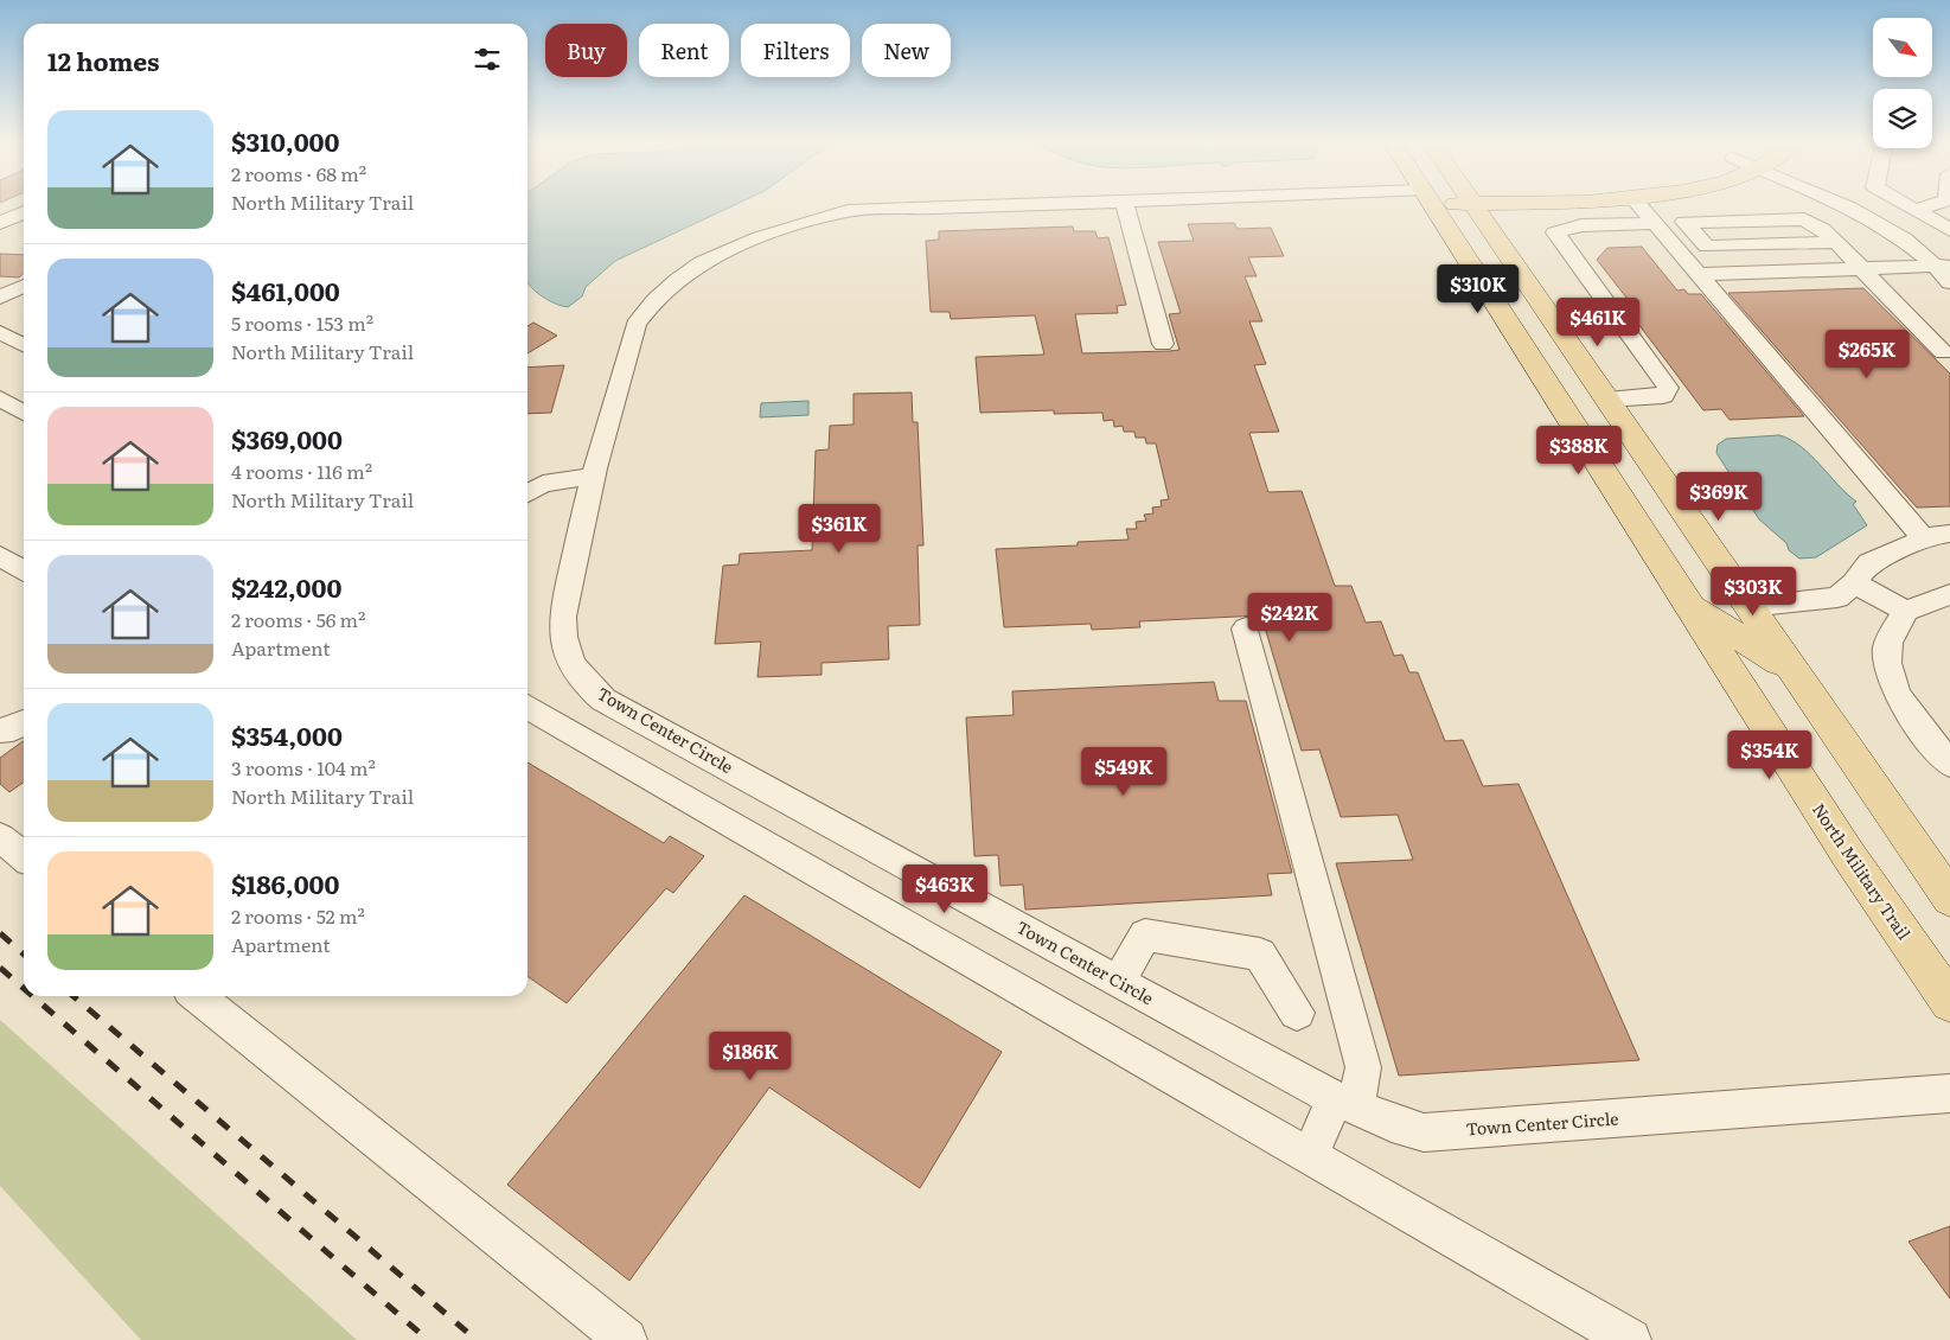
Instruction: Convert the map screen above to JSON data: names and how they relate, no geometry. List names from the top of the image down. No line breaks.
{"streets":{"main road":["North Military Trail"],"street":["Town Center Circle"]},"north":"bottom right","page":{"chip":["Buy","Rent","Filters","New"],"heading":"12 homes","list":[{"name":"$310,000","note":"2 rooms · 68 m² · North Military Trail"},{"name":"$461,000","note":"5 rooms · 153 m² · North Military Trail"},{"name":"$369,000","note":"4 rooms · 116 m² · North Military Trail"},{"name":"$242,000","note":"2 rooms · 56 m² · Apartment"},{"name":"$354,000","note":"3 rooms · 104 m² · North Military Trail"},{"name":"$186,000","note":"2 rooms · 52 m² · Apartment"}],"price":["$310K","$461K","$265K","$388K","$369K","$361K","$303K","$242K","$354K","$549K","$463K","$186K"]}}
